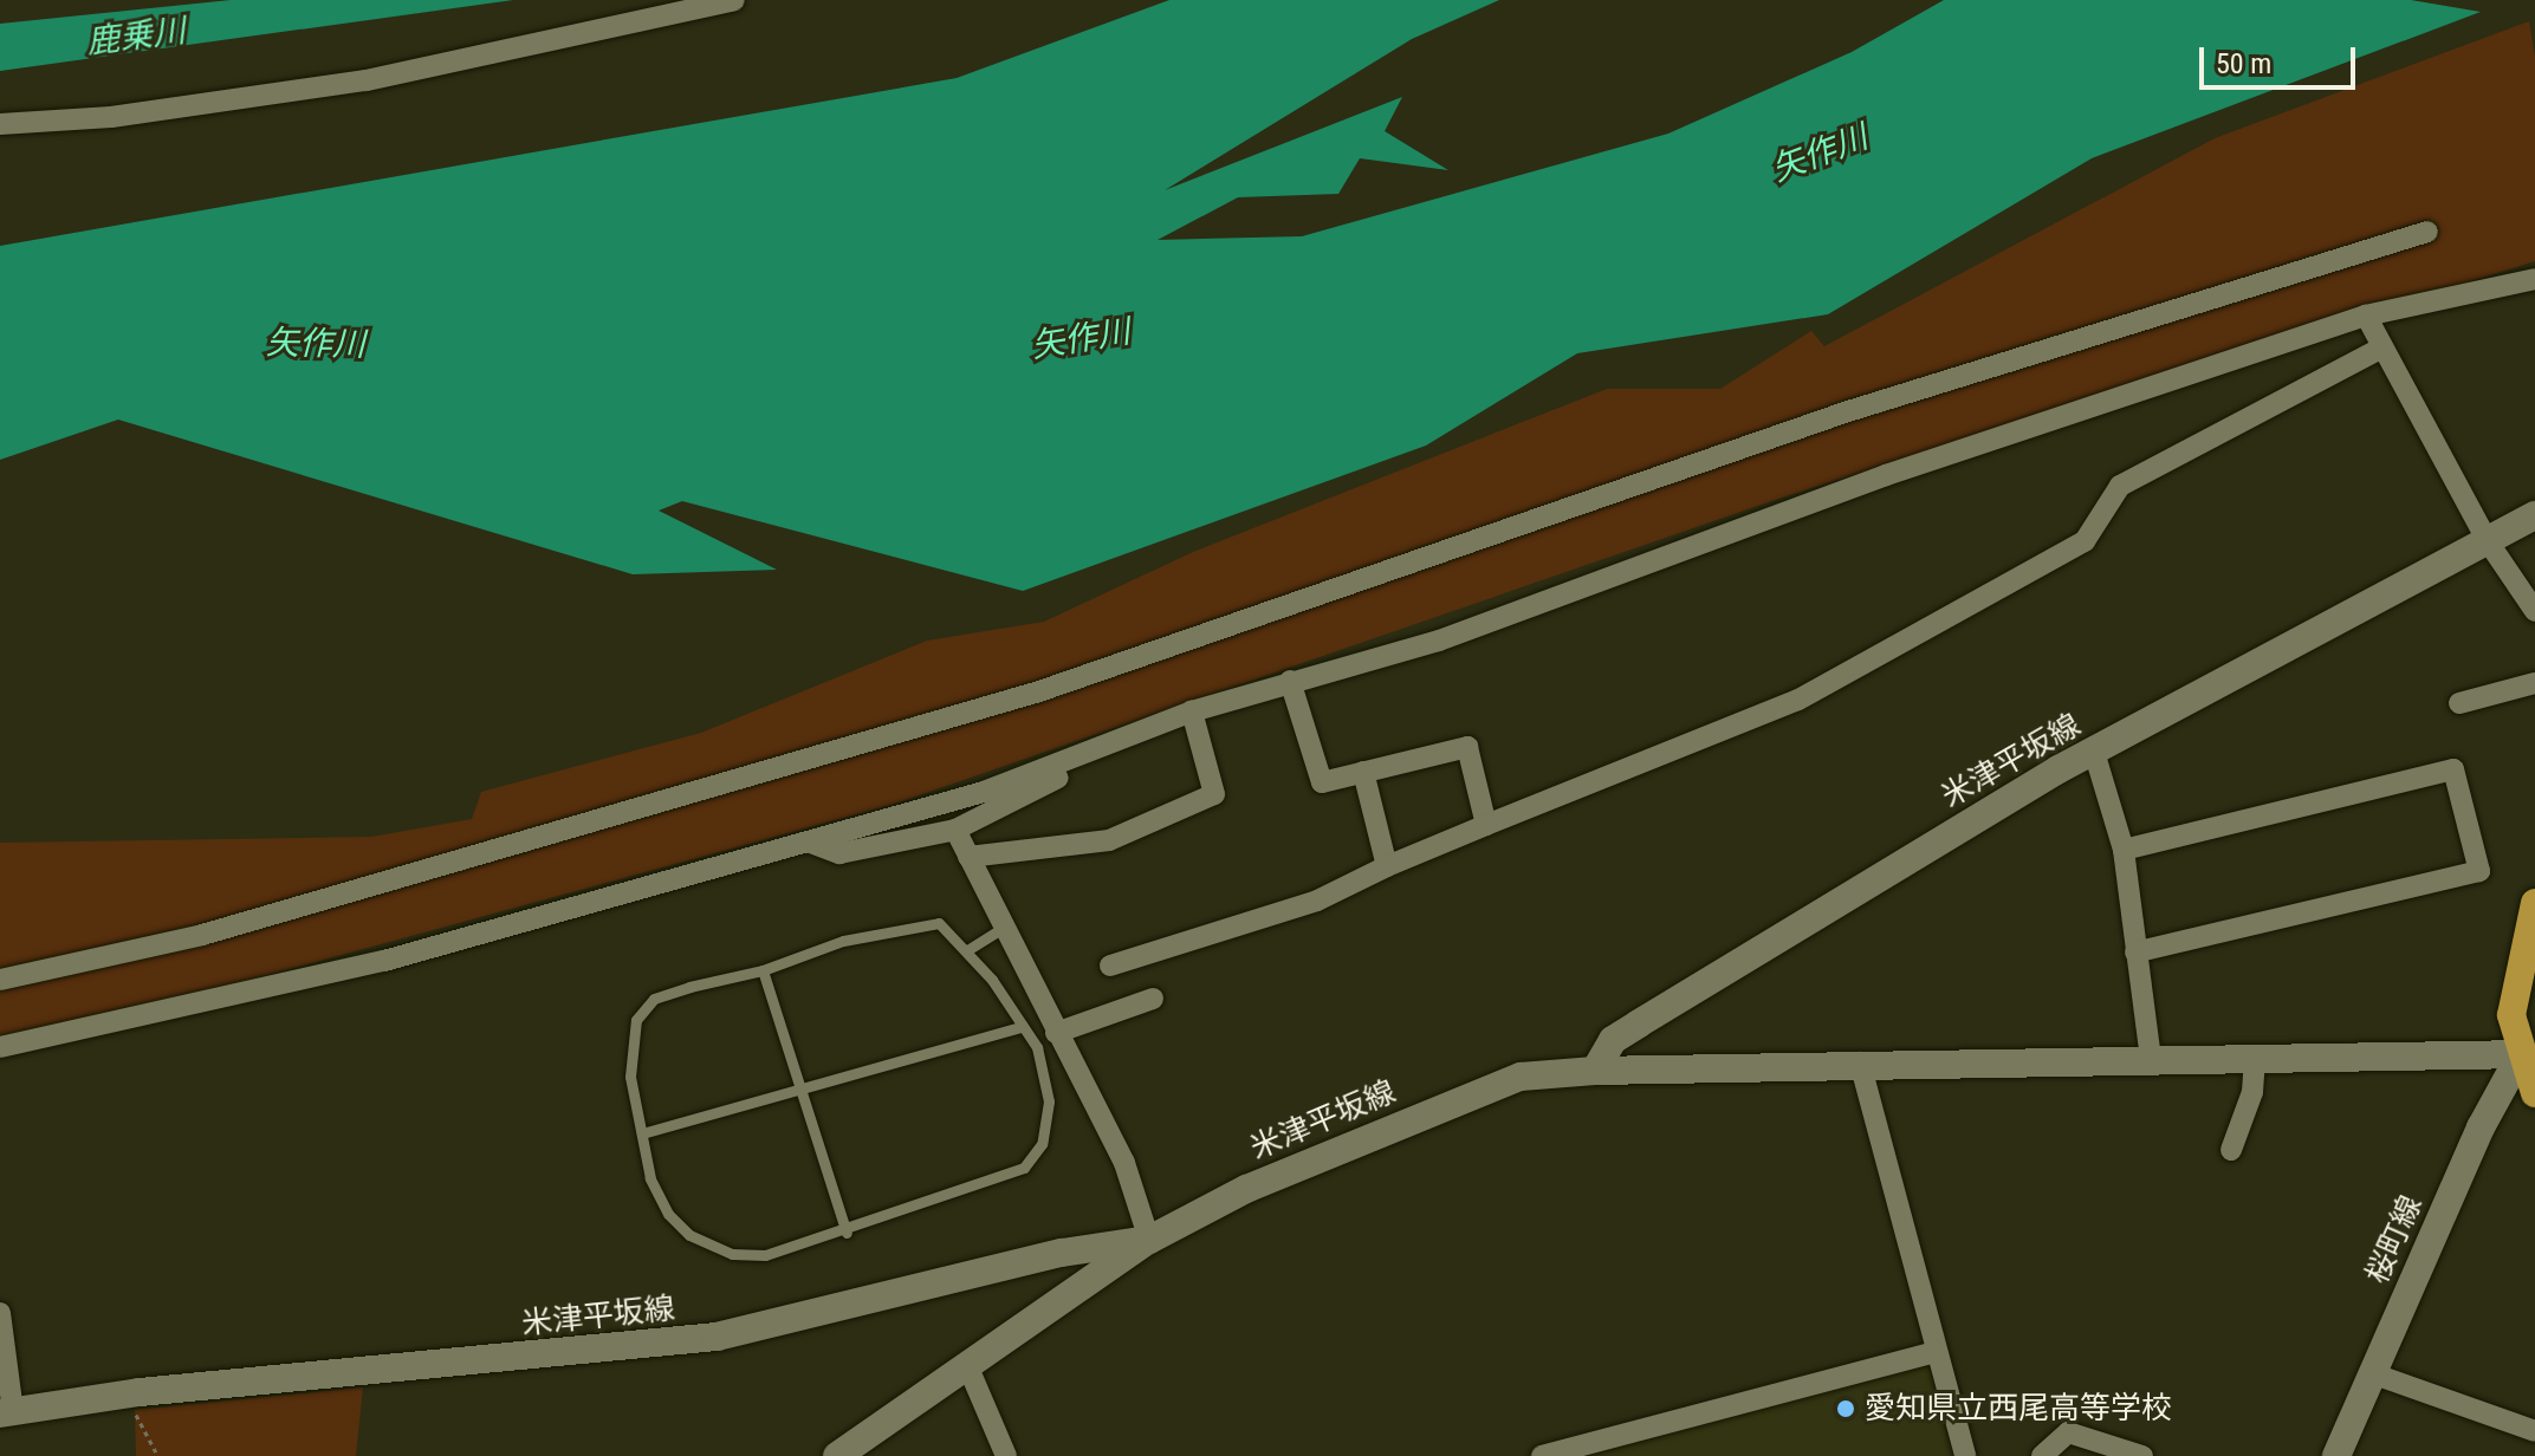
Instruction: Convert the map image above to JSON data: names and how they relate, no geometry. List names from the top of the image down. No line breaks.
{"streets":{"main road":["米津平坂線","桜町線"]},"water":["鹿乗川","矢作川"],"places":["愛知県立西尾高等学校"],"scale_bar":"50 m"}
